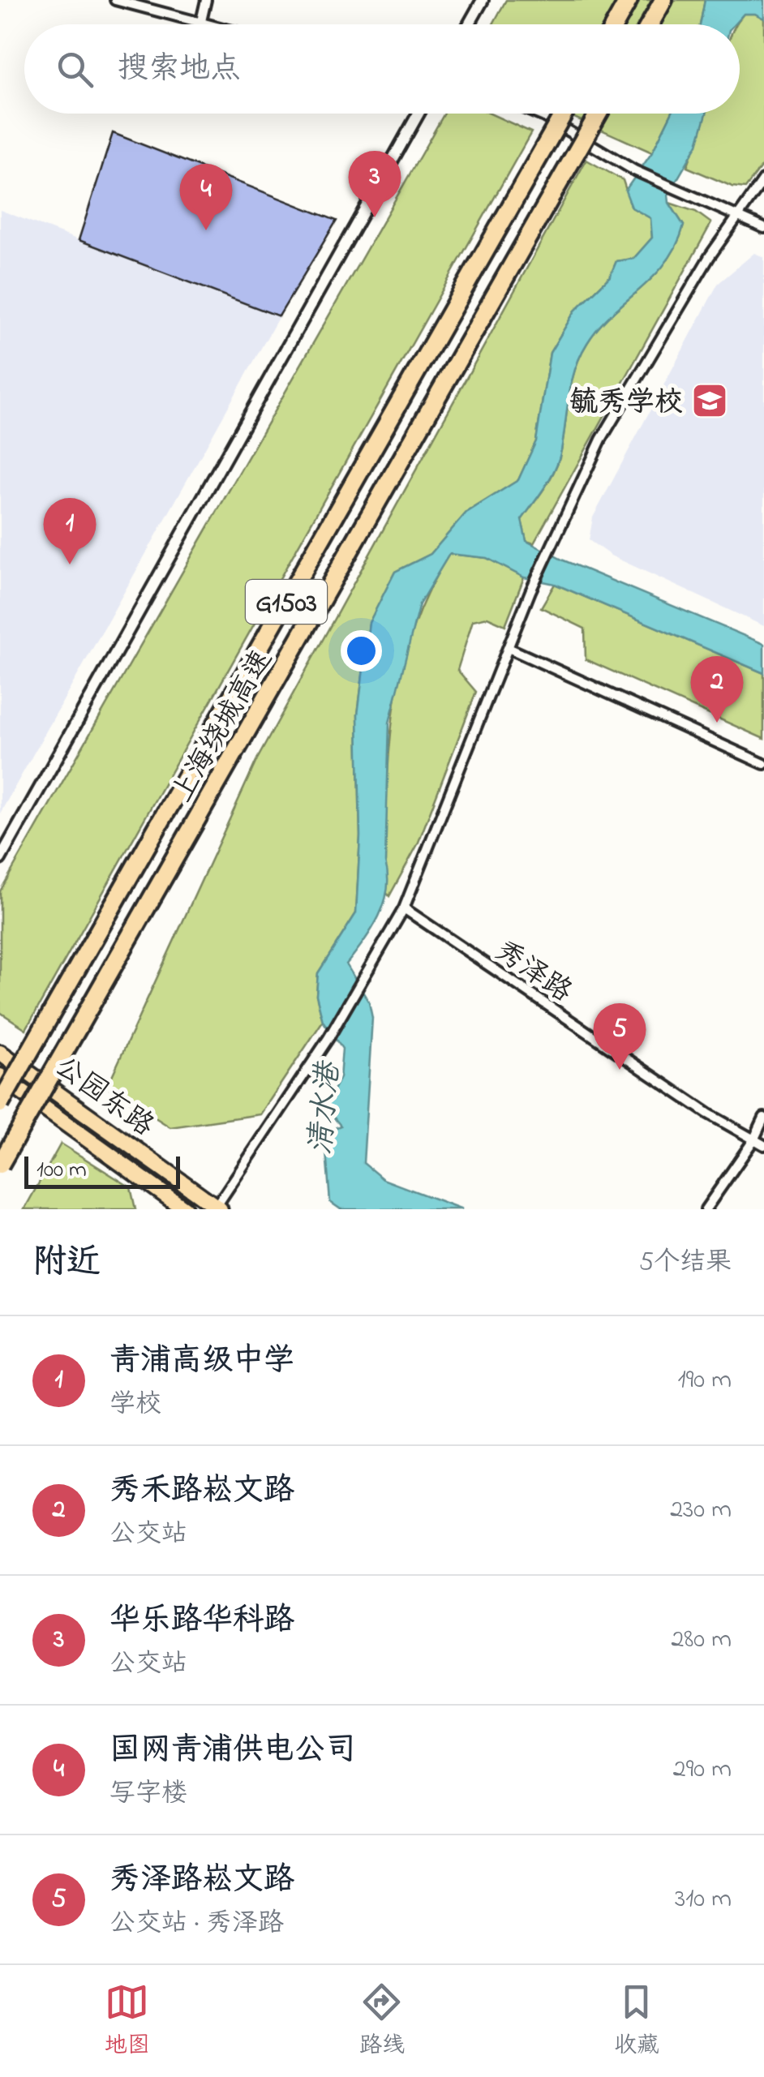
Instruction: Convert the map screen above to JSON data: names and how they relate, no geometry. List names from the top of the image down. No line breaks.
{"streets":{"highway":["G1503","上海绕城高速"],"main road":["公园东路"],"street":["秀泽路"]},"water":["清水港"],"places":{"school or university":["毓秀学校"]},"scale_bar":"100 m","page":{"search":"搜索地点","pins":["3","4","1","2","5"],"scale":"100 m","heading":["附近","5个结果"],"list":[{"mark":"1","name":"青浦高级中学","note":"学校","value":"190 m"},{"mark":"2","name":"秀禾路崧文路","note":"公交站","value":"230 m"},{"mark":"3","name":"华乐路华科路","note":"公交站","value":"280 m"},{"mark":"4","name":"国网青浦供电公司","note":"写字楼","value":"290 m"},{"mark":"5","name":"秀泽路崧文路","note":"公交站 · 秀泽路","value":"310 m"}],"nav":["地图","路线","收藏"]}}
